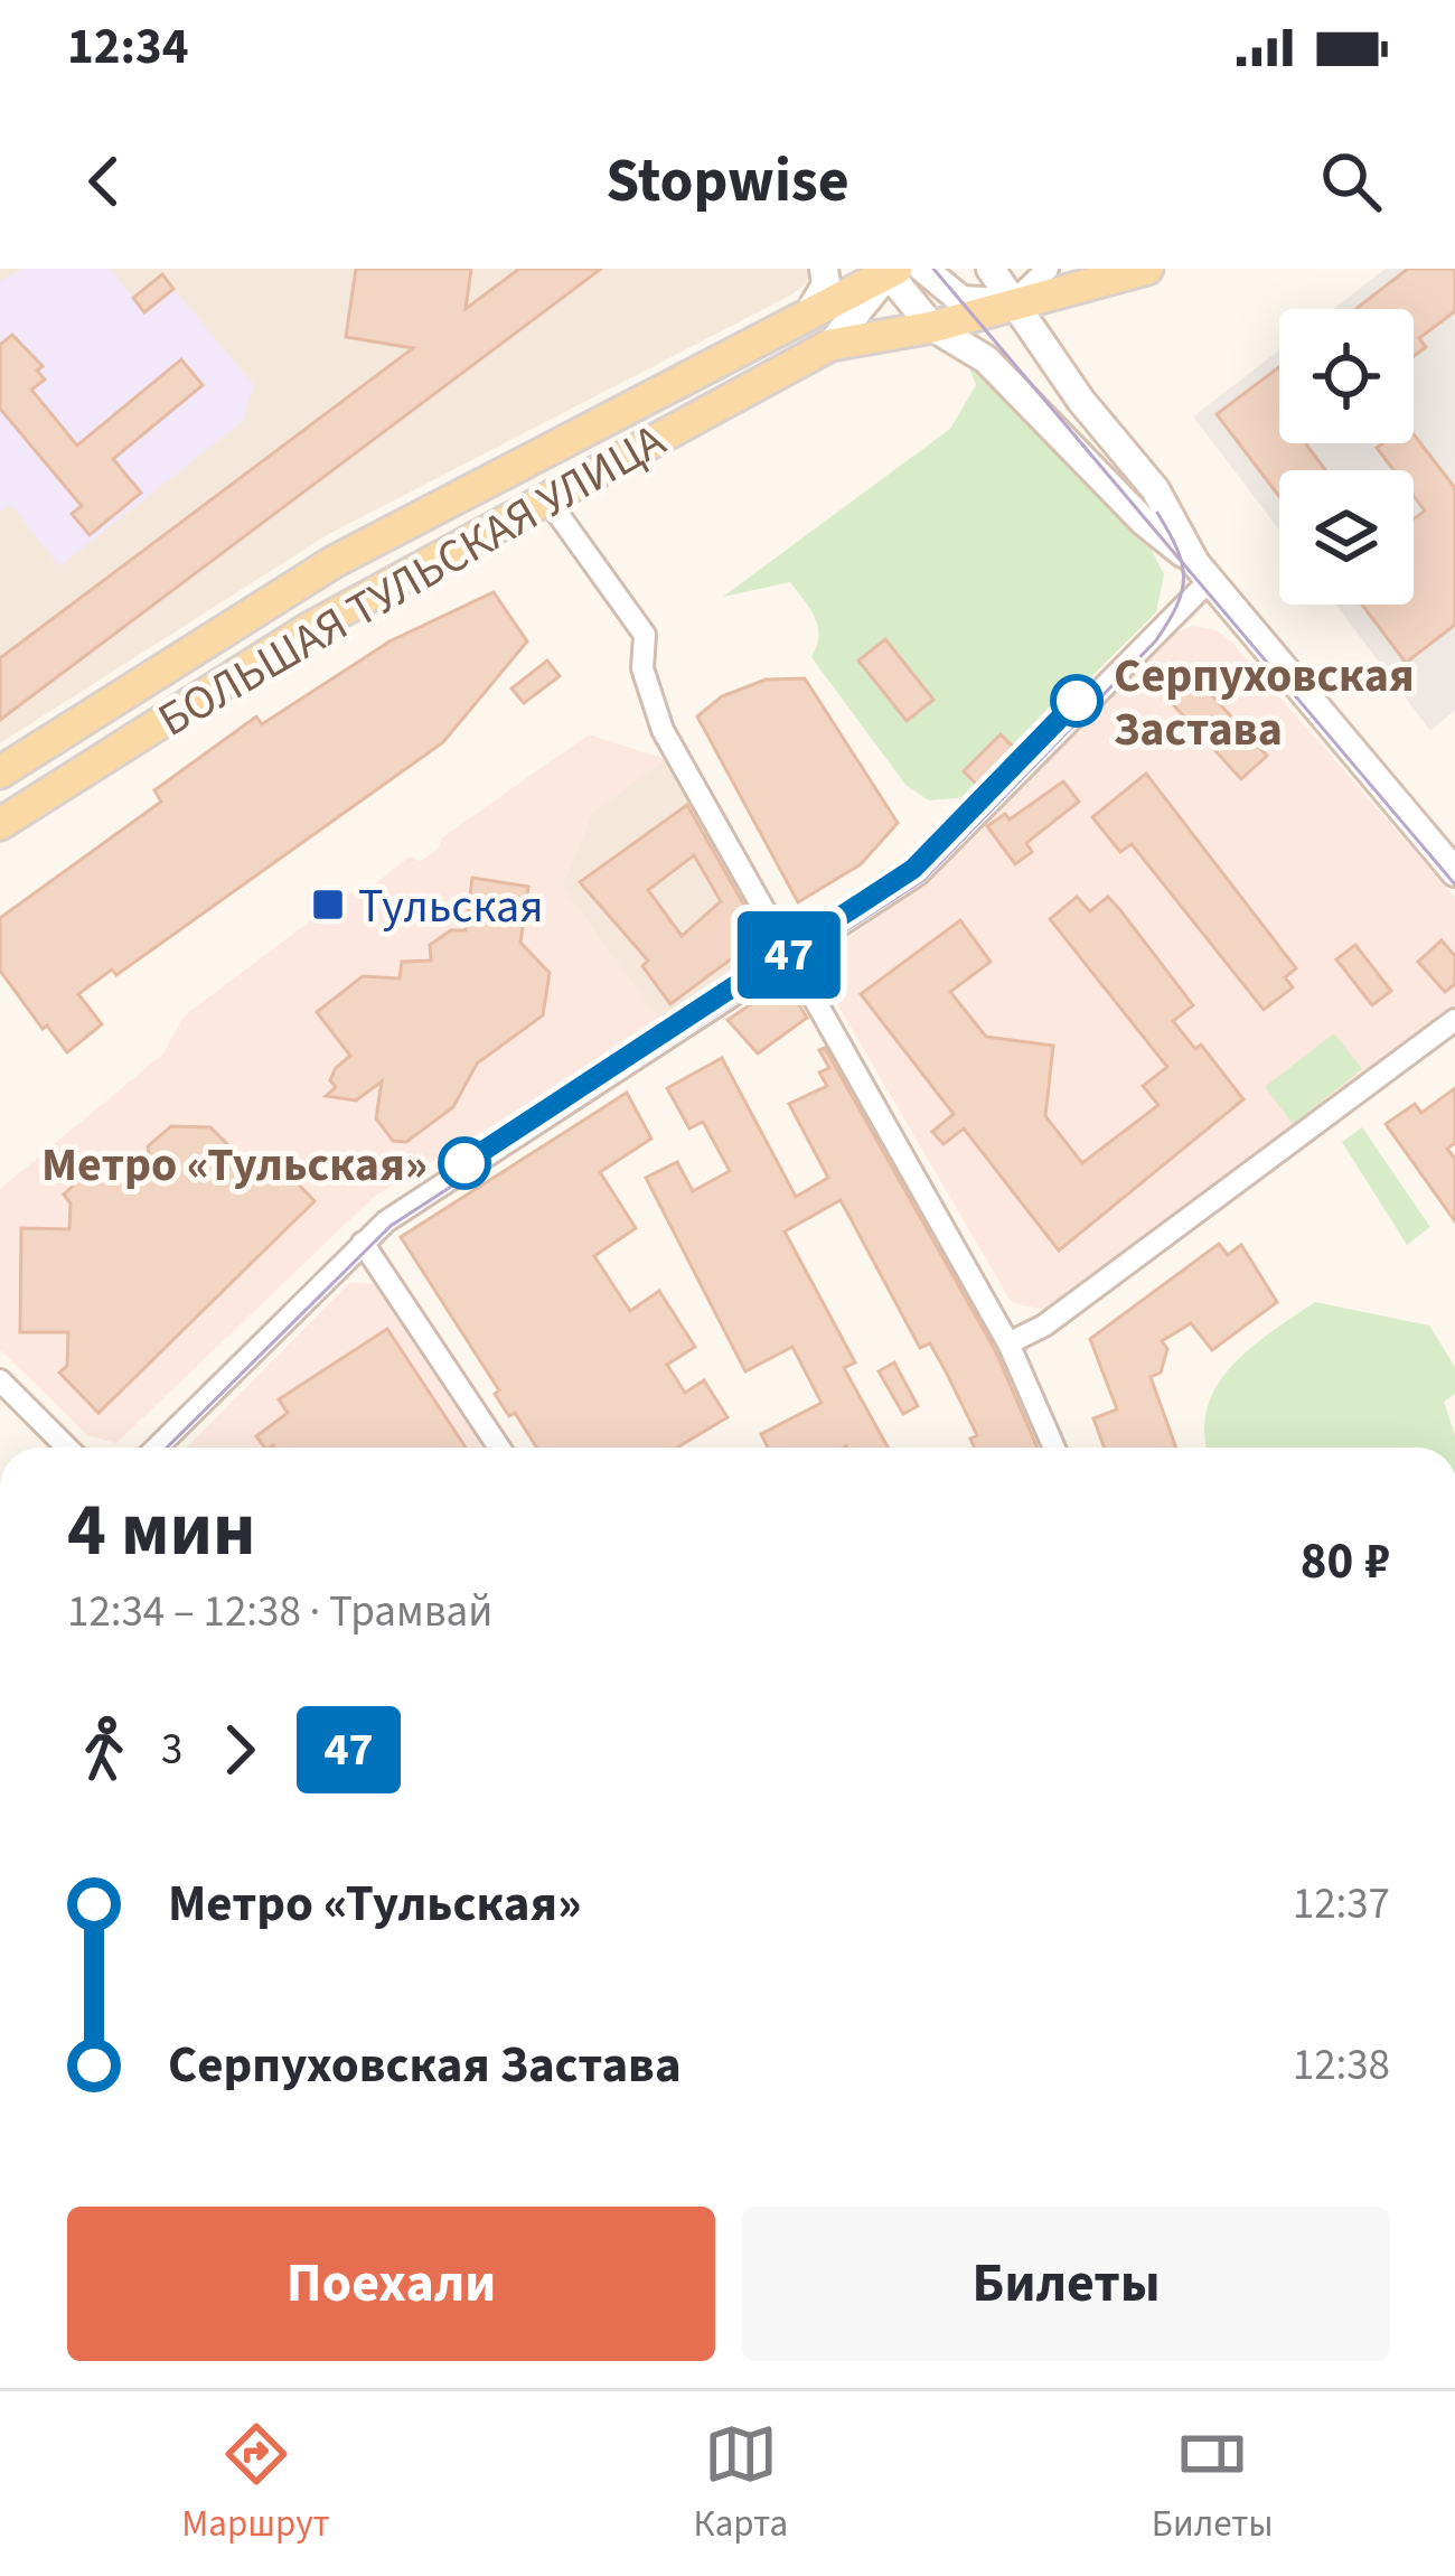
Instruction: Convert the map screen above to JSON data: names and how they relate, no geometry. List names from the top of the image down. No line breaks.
{"streets":{"main road":["БОЛЬШАЯ ТУЛЬСКАЯ УЛИЦА"]},"places":{"other":["Серпуховская Застава","Метро «Тульская»"],"transit":["Тульская"]},"lines":["tram line 47"],"page":{"status":"12:34","header":"Stopwise","on_map":"47","heading":["4 мин","12:34 – 12:38 · Трамвай","80 ₽"],"legs":["3","47"],"list":[{"name":"Метро «Тульская»","value":"12:37"},{"name":"Серпуховская Застава","value":"12:38"}],"buttons":["Поехали","Билеты"],"tabs":["Маршрут","Карта","Билеты"]}}
